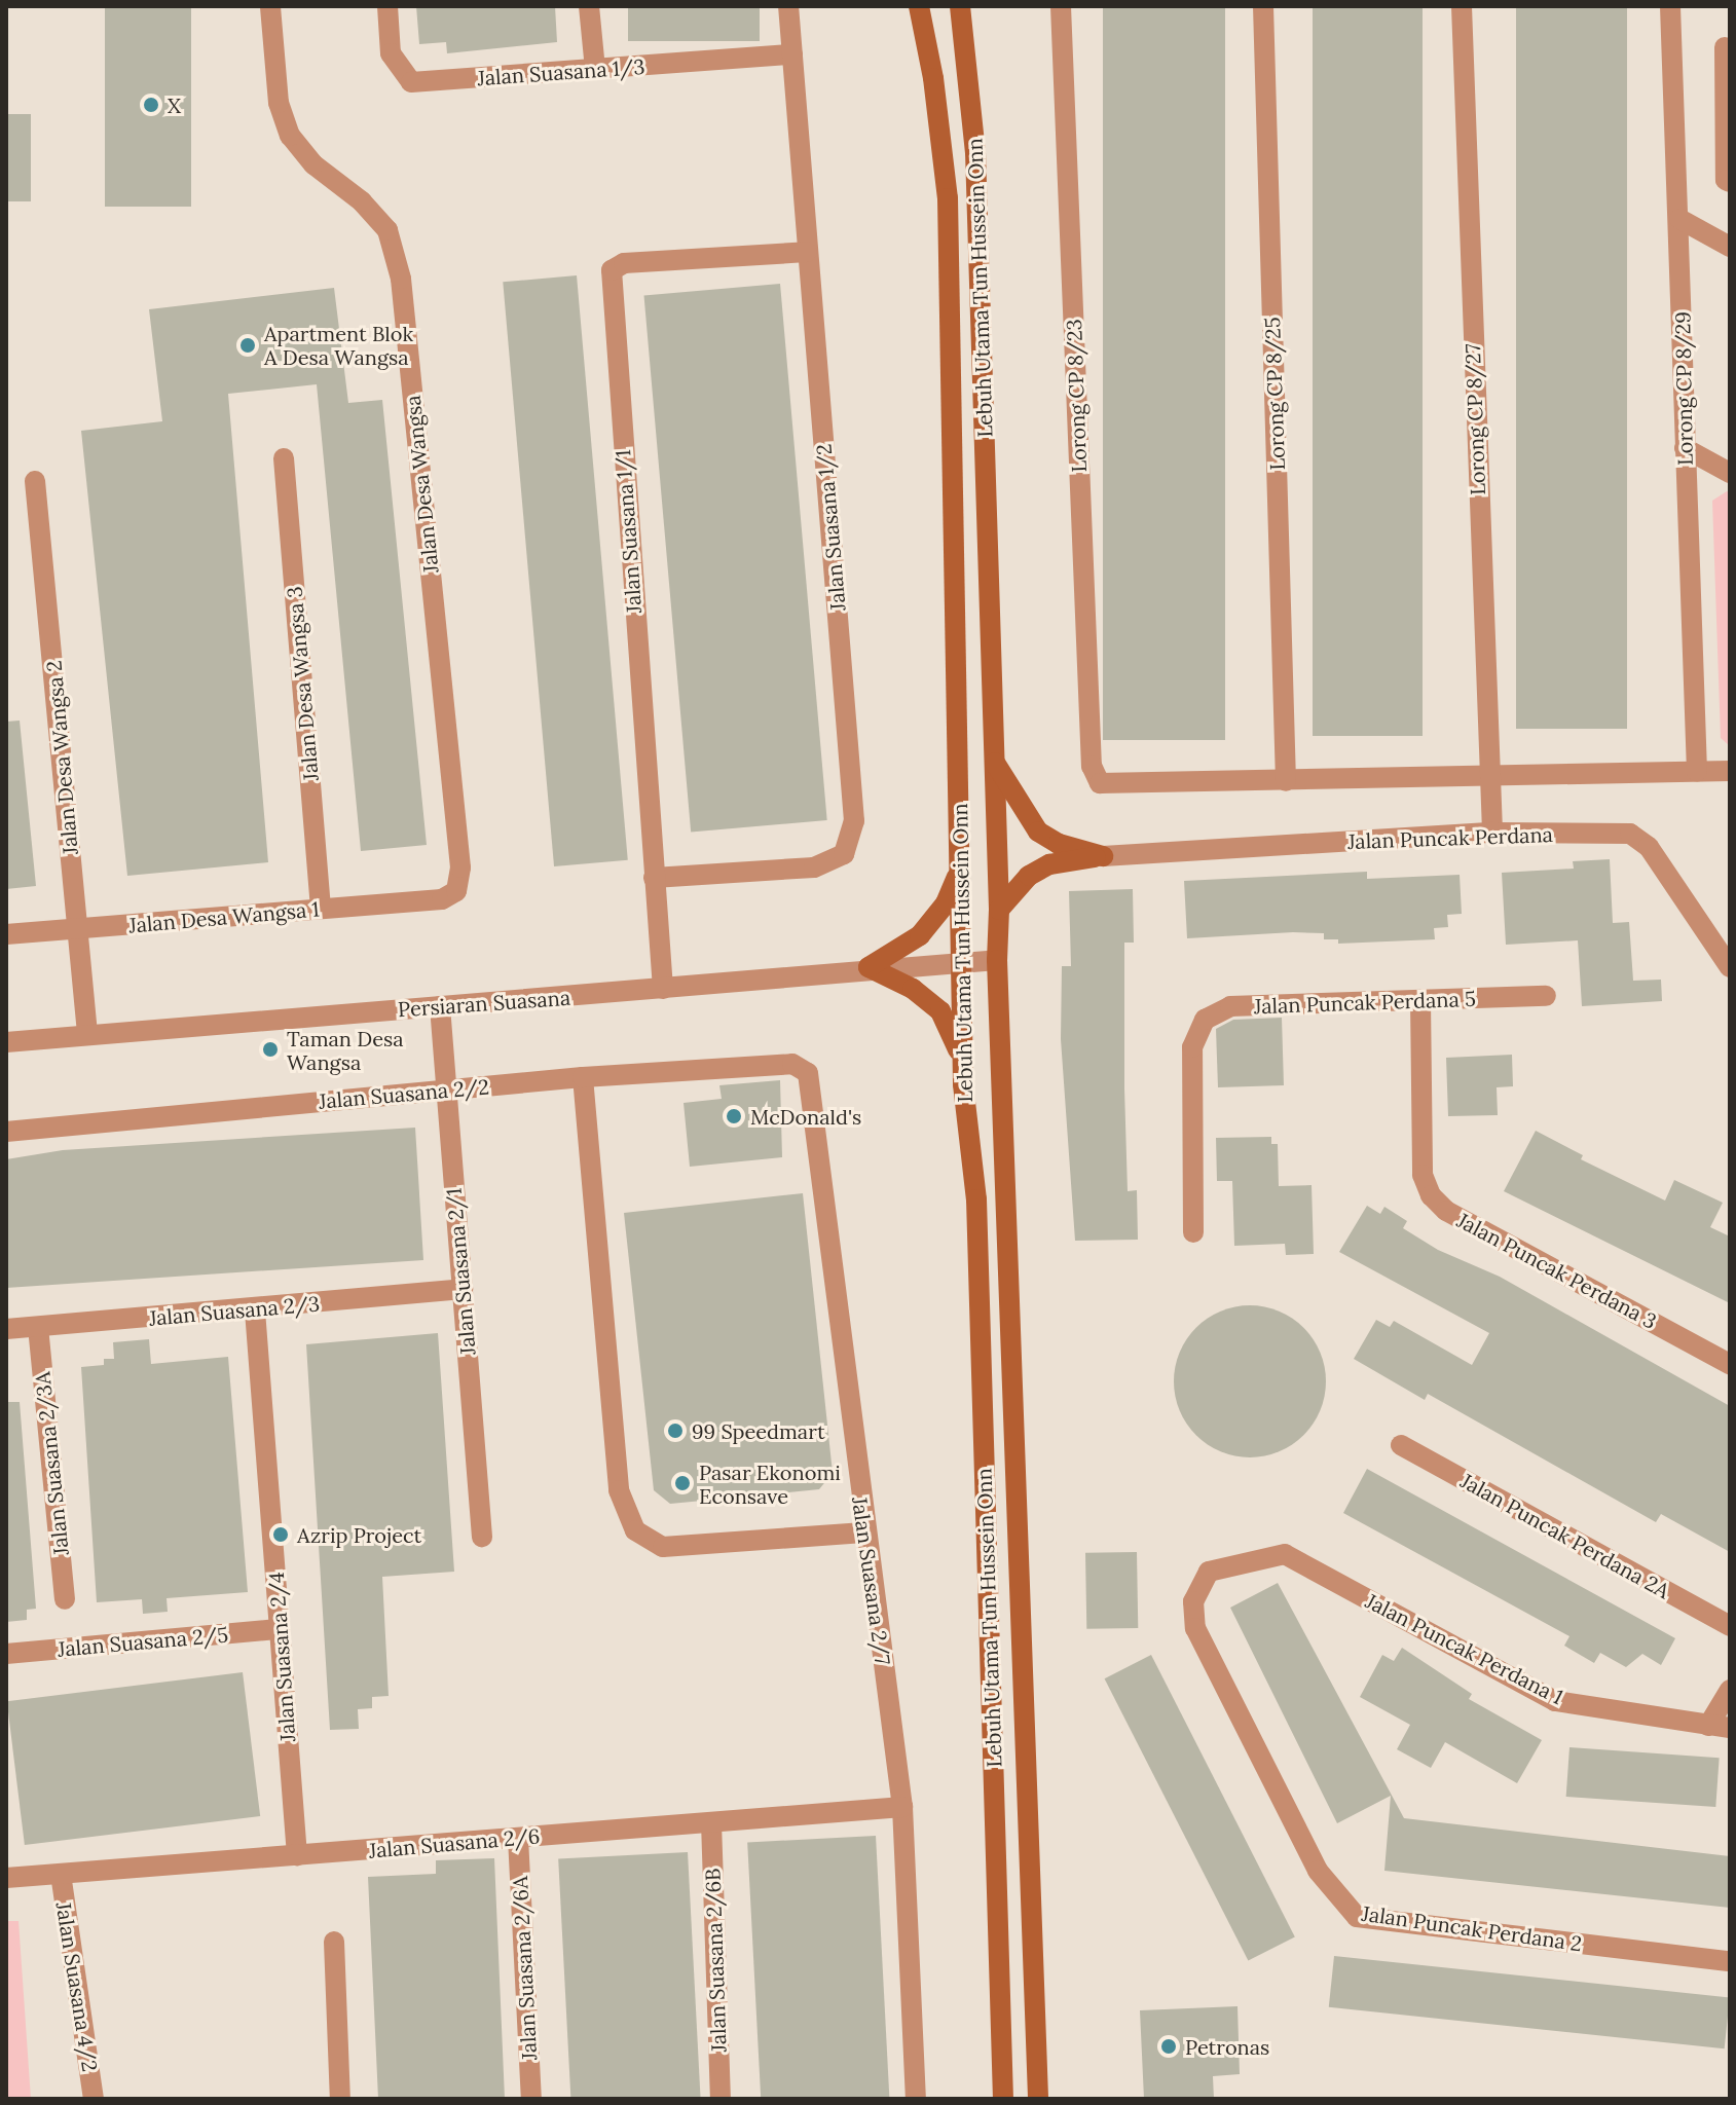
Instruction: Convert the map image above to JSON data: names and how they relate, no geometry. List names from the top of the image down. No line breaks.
{"streets":{"main road":["Lebuh Utama Tun Hussein Onn"],"street":["Jalan Suasana 1/3","Lorong CP 8/29","Lorong CP 8/25","Lorong CP 8/23","Lorong CP 8/27","Jalan Desa Wangsa","Jalan Suasana 1/2","Jalan Suasana 1/1","Jalan Desa Wangsa 3","Jalan Desa Wangsa 2","Jalan Puncak Perdana","Jalan Desa Wangsa 1","Jalan Puncak Perdana 5","Persiaran Suasana","Jalan Suasana 2/2","Jalan Puncak Perdana 3","Jalan Suasana 2/1","Jalan Suasana 2/3","Jalan Suasana 2/3A","Jalan Puncak Perdana 2A","Jalan Suasana 2/7","Jalan Suasana 2/5","Jalan Puncak Perdana 1","Jalan Suasana 2/4","Jalan Suasana 2/6","Jalan Puncak Perdana 2","Jalan Suasana 2/6B","Jalan Suasana 2/6A","Jalan Suasana 4/2"]},"crossings":[["Jalan Suasana 1/3","Jalan Suasana 1/2"],["Lebuh Utama Tun Hussein Onn","Persiaran Suasana"],["Lorong CP 8/25","Lorong CP 8/23"],["Lorong CP 8/27","Jalan Puncak Perdana"],["Jalan Desa Wangsa","Jalan Desa Wangsa 1"],["Jalan Suasana 1/2","Jalan Suasana 1/1"],["Jalan Suasana 1/1","Persiaran Suasana"],["Jalan Desa Wangsa 3","Jalan Desa Wangsa 1"],["Jalan Desa Wangsa 2","Jalan Desa Wangsa 1"],["Jalan Desa Wangsa 2","Persiaran Suasana"],["Jalan Puncak Perdana 5","Jalan Puncak Perdana 3"],["Persiaran Suasana","Jalan Suasana 2/1"],["Jalan Suasana 2/2","Jalan Suasana 2/1"],["Jalan Suasana 2/2","Jalan Suasana 2/7"],["Jalan Suasana 2/1","Jalan Suasana 2/3"],["Jalan Suasana 2/3","Jalan Suasana 2/3A"],["Jalan Suasana 2/3","Jalan Suasana 2/4"],["Jalan Suasana 2/7","Jalan Suasana 2/6"],["Jalan Suasana 2/5","Jalan Suasana 2/4"],["Jalan Puncak Perdana 1","Jalan Puncak Perdana 2"],["Jalan Suasana 2/4","Jalan Suasana 2/6"],["Jalan Suasana 2/6","Jalan Suasana 2/6B"],["Jalan Suasana 2/6","Jalan Suasana 2/6A"],["Jalan Suasana 2/6","Jalan Suasana 4/2"]],"places":["X","Apartment Blok A Desa Wangsa","Taman Desa Wangsa","McDonald's","99 Speedmart","Pasar Ekonomi Econsave","Azrip Project","Petronas"]}
